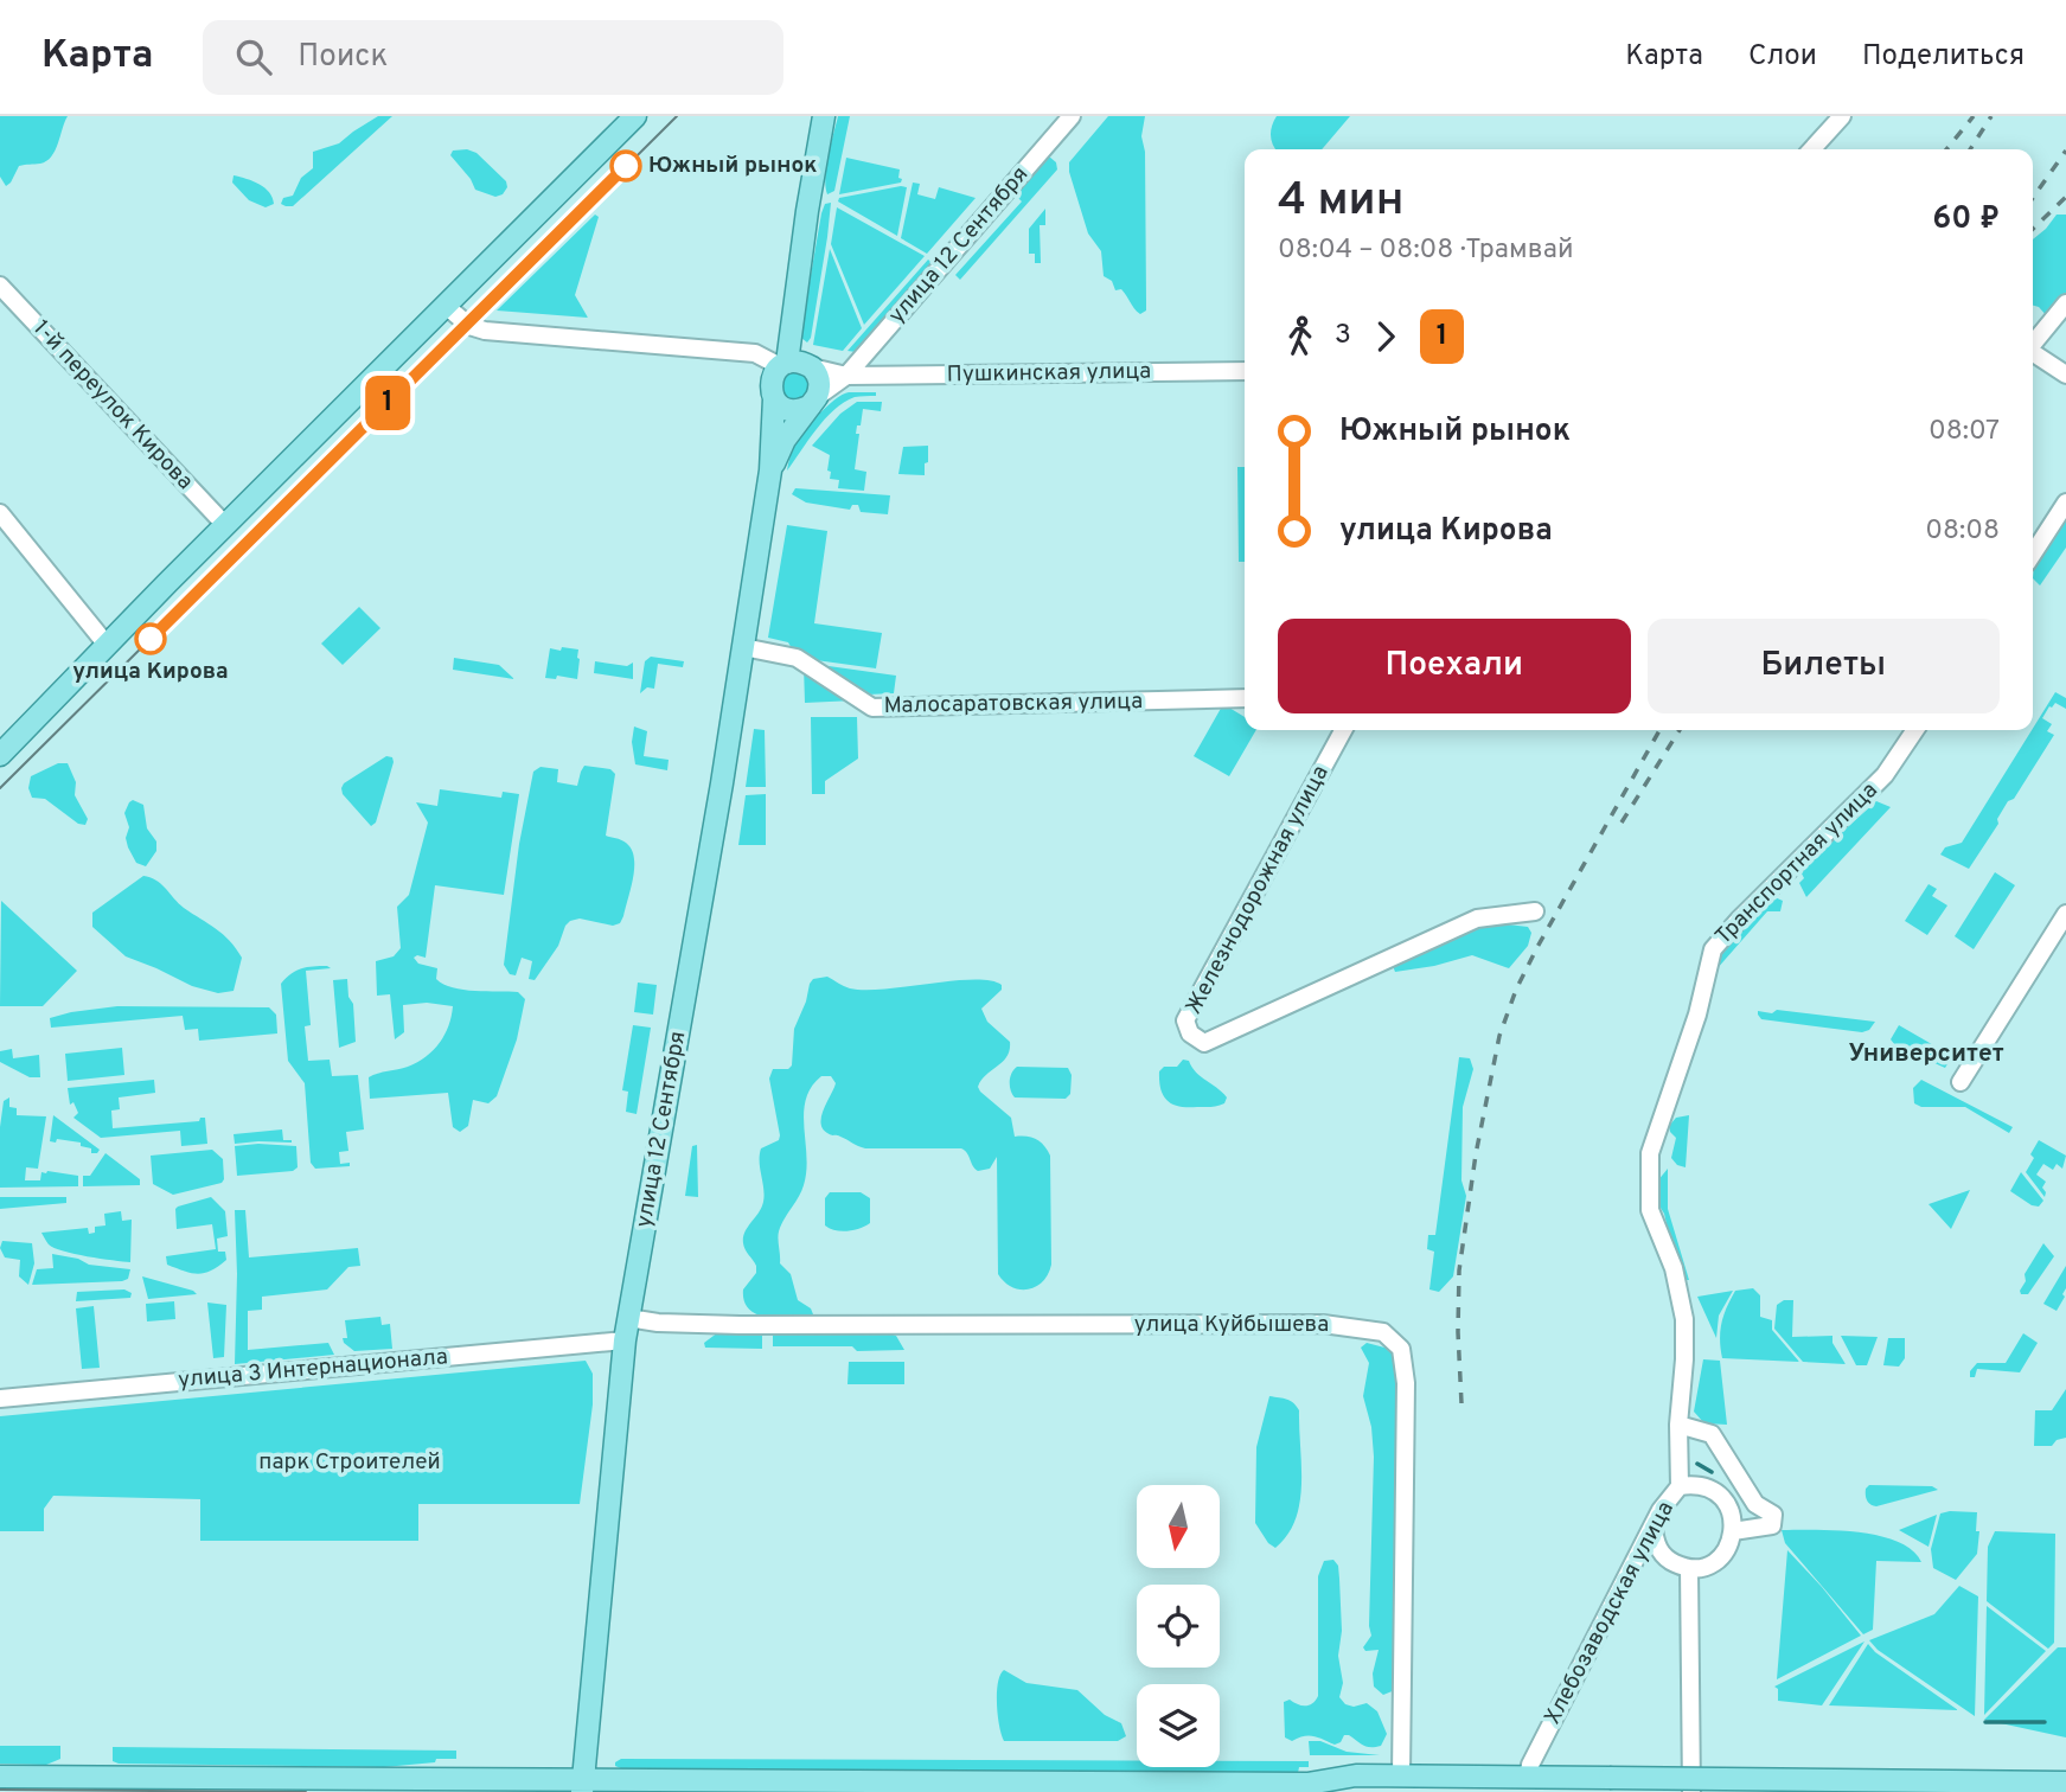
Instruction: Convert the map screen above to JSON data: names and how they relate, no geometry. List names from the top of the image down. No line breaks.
{"streets":{"main road":["улица 12 Сентября"],"street":["Пушкинская улица","1-й переулок Кирова","Малосаратовская улица","Транспортная улица","Железнодорожная улица","улица Куйбышева","улица 3 Интернационала","Хлебозаводская улица"]},"crossings":[["улица 12 Сентября","Пушкинская улица"],["улица 12 Сентября","Малосаратовская улица"],["улица 12 Сентября","улица Куйбышева"],["улица 12 Сентября","улица 3 Интернационала"],["Транспортная улица","Хлебозаводская улица"]],"districts":["Университет"],"parks":["парк Строителей"],"places":["Южный рынок","улица Кирова"],"lines":["tram line 1"],"north":"bottom","page":{"header":"Карта","search":"Поиск","nav":["Карта","Слои","Поделиться"],"on_map":"1","heading":["4 мин","08:04 – 08:08 · Трамвай","60 ₽"],"legs":["3","1"],"list":[{"name":"Южный рынок","value":"08:07"},{"name":"улица Кирова","value":"08:08"}],"buttons":["Поехали","Билеты"]}}
